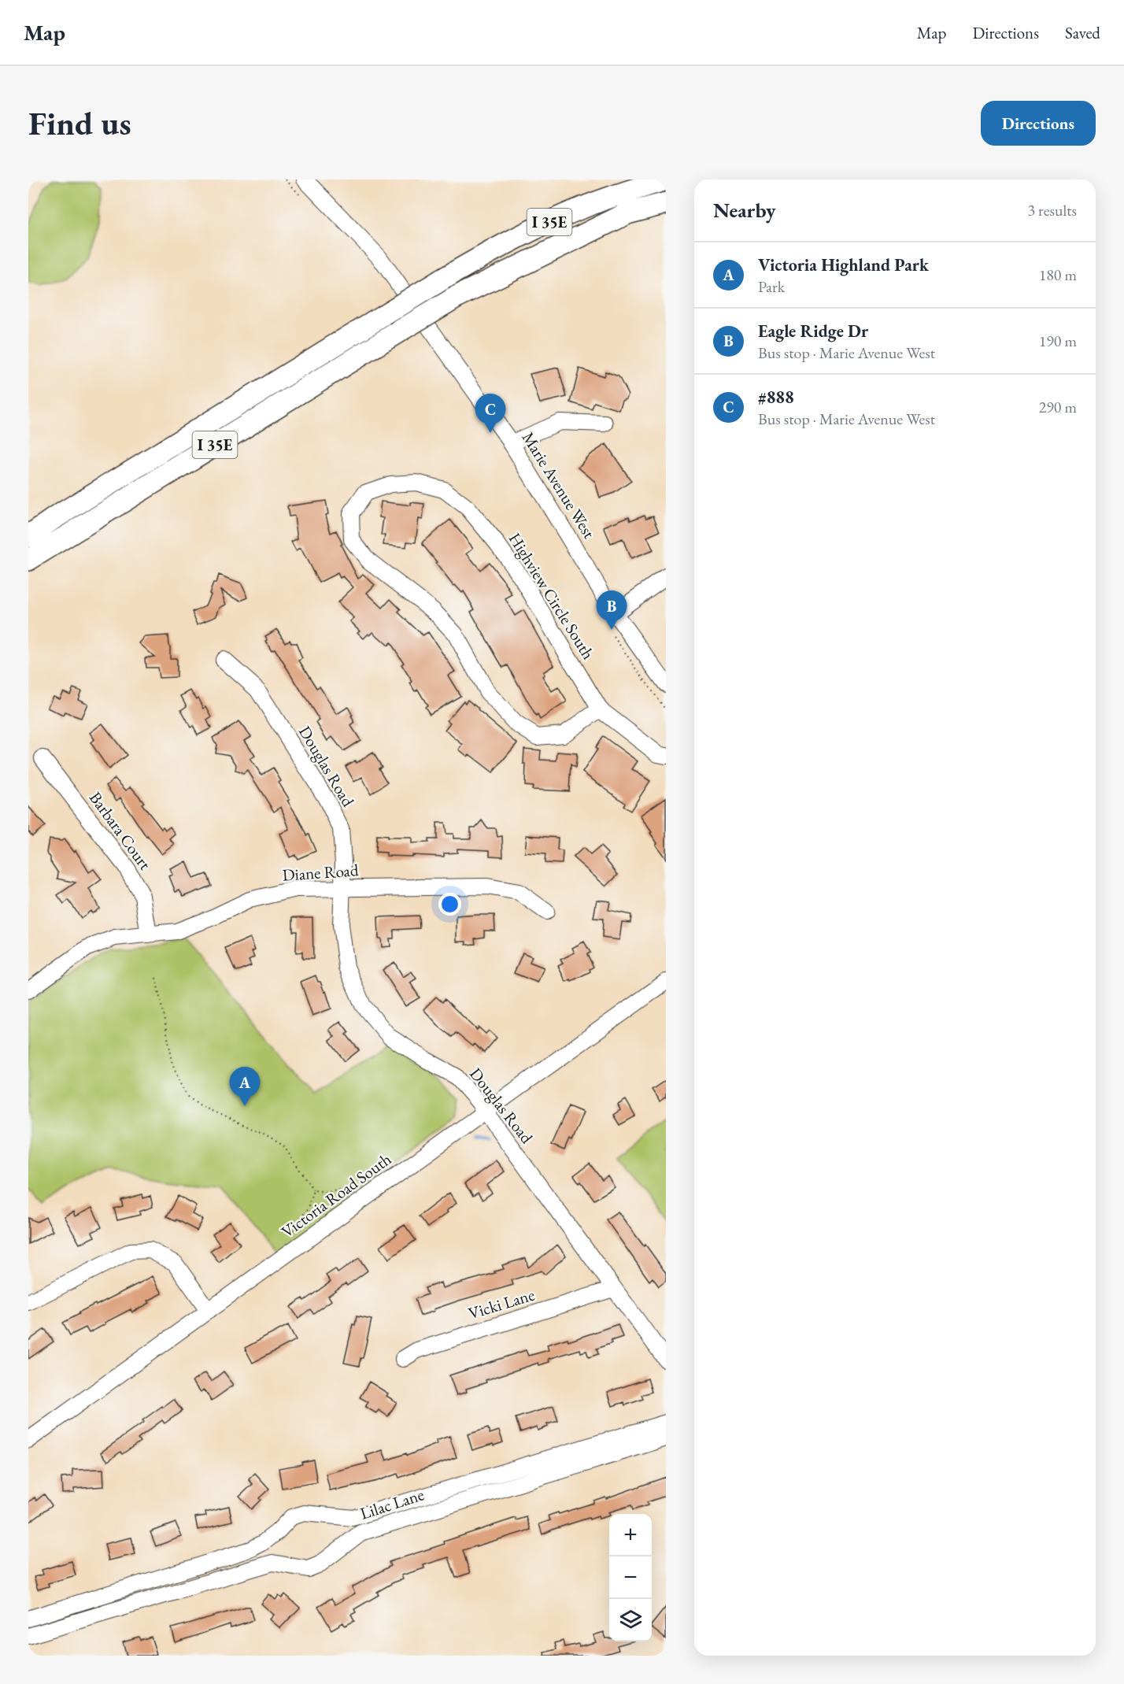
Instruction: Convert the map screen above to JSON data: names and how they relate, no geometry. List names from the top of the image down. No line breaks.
{"streets":{"highway":["I 35E"],"street":["Marie Avenue West","Highview Circle South","Douglas Road","Barbara Court","Diane Road","Victoria Road South","Vicki Lane","Lilac Lane"]},"crossings":[["Douglas Road","Diane Road"],["Douglas Road","Victoria Road South"],["Douglas Road","Vicki Lane"],["Barbara Court","Diane Road"]],"page":{"header":"Map","nav":["Map","Directions","Saved"],"buttons":"Directions","title":"Find us","heading":["Nearby","3 results"],"list":[{"mark":"A","name":"Victoria Highland Park","note":"Park","value":"180 m"},{"mark":"B","name":"Eagle Ridge Dr","note":"Bus stop · Marie Avenue West","value":"190 m"},{"mark":"C","name":"#888","note":"Bus stop · Marie Avenue West","value":"290 m"}],"pins":["C","B","A"],"map_buttons":["+","−"]}}
